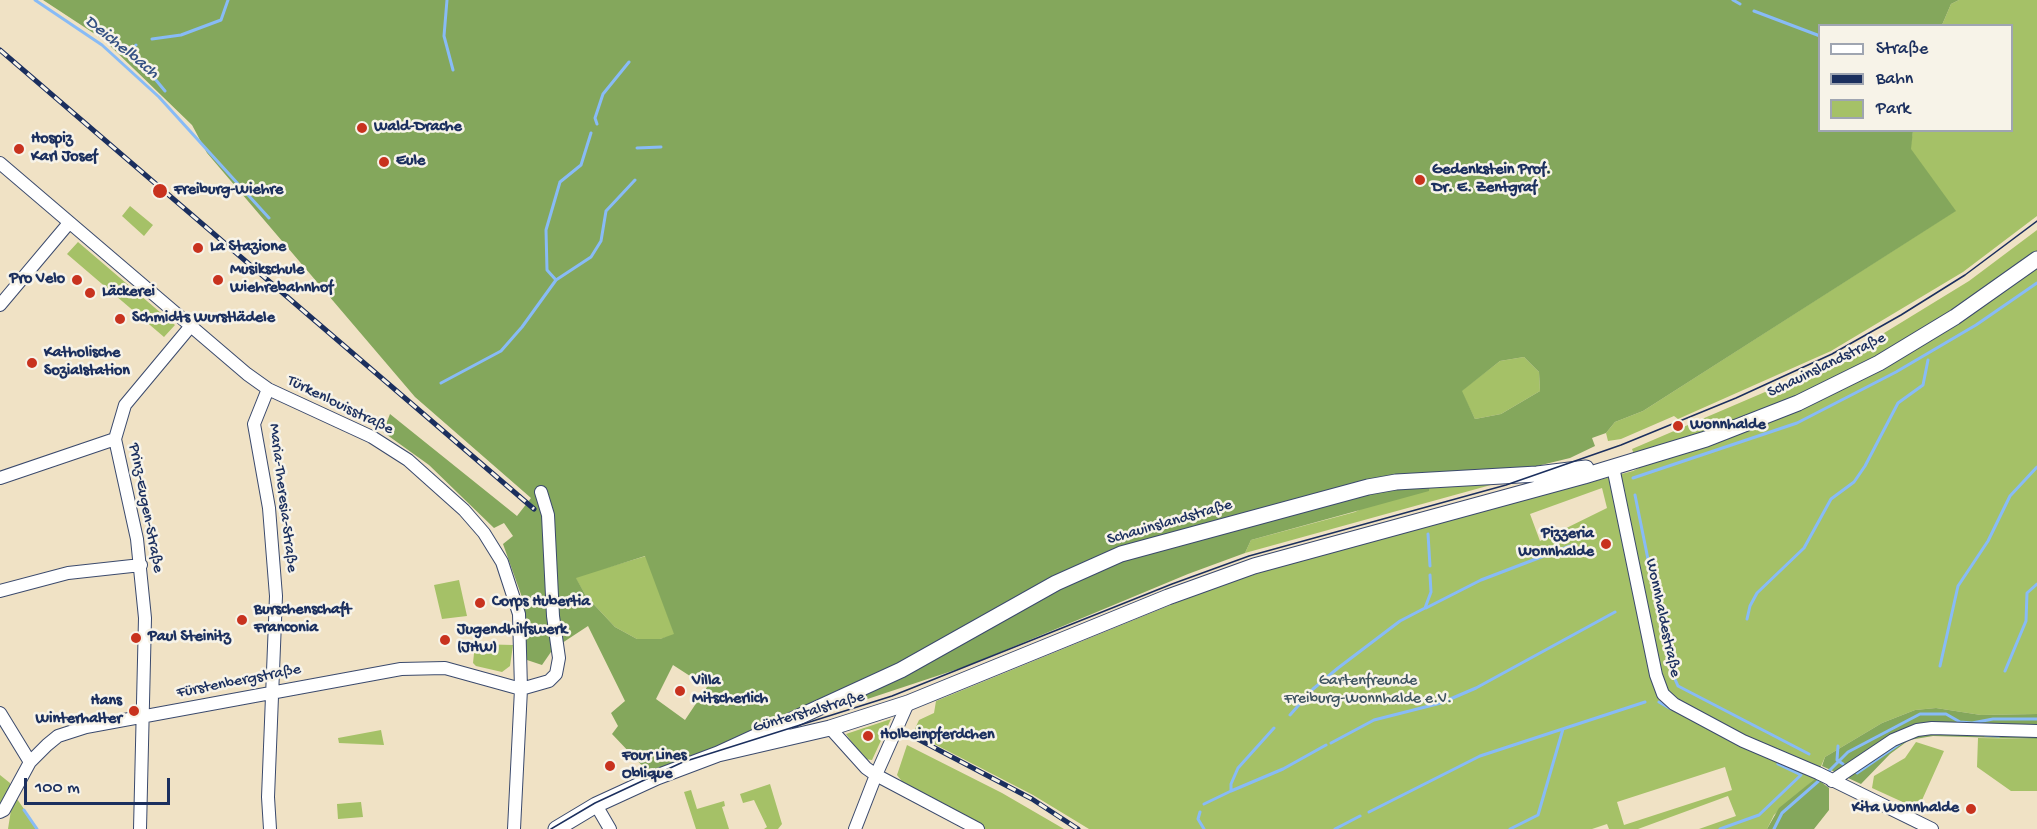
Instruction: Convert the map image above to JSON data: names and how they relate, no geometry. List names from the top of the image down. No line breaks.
{"streets":{"main road":["Schauinslandstraße","Günterstalstraße"],"street":["Türkenlouisstraße","Maria-Theresia-Straße","Prinz-Eugen-Straße","Wonnhaldestraße","Fürstenbergstraße"]},"crossings":[["Schauinslandstraße","Wonnhaldestraße"],["Schauinslandstraße","Günterstalstraße"],["Türkenlouisstraße","Maria-Theresia-Straße"],["Türkenlouisstraße","Prinz-Eugen-Straße"],["Türkenlouisstraße","Fürstenbergstraße"],["Maria-Theresia-Straße","Fürstenbergstraße"],["Prinz-Eugen-Straße","Fürstenbergstraße"]],"water":["Deichelbach"],"parks":["Gartenfreunde Freiburg-Wonnhalde e.V."],"places":["Wald-Drache","Hospiz Karl Josef","Eule","Gedenkstein Prof. Dr. E. Zentgraf","Freiburg-Wiehre","La Stazione","Pro Velo","Musikschule Wiehrebahnhof","Läckerei","Schmidts Wurstlädele","Katholische Sozialstation","Wonnhalde","Pizzeria Wonnhalde","Corps Hubertia","Burschenschaft Franconia","Paul Steinitz","Jugendhilfswerk (JHW)","Villa Mitscherlich","Hans Winterhalter","Holbeinpferdchen","Four Lines Oblique","Kita Wonnhalde"],"legend":["Straße","Bahn","Park"],"scale_bar":"100 m"}
